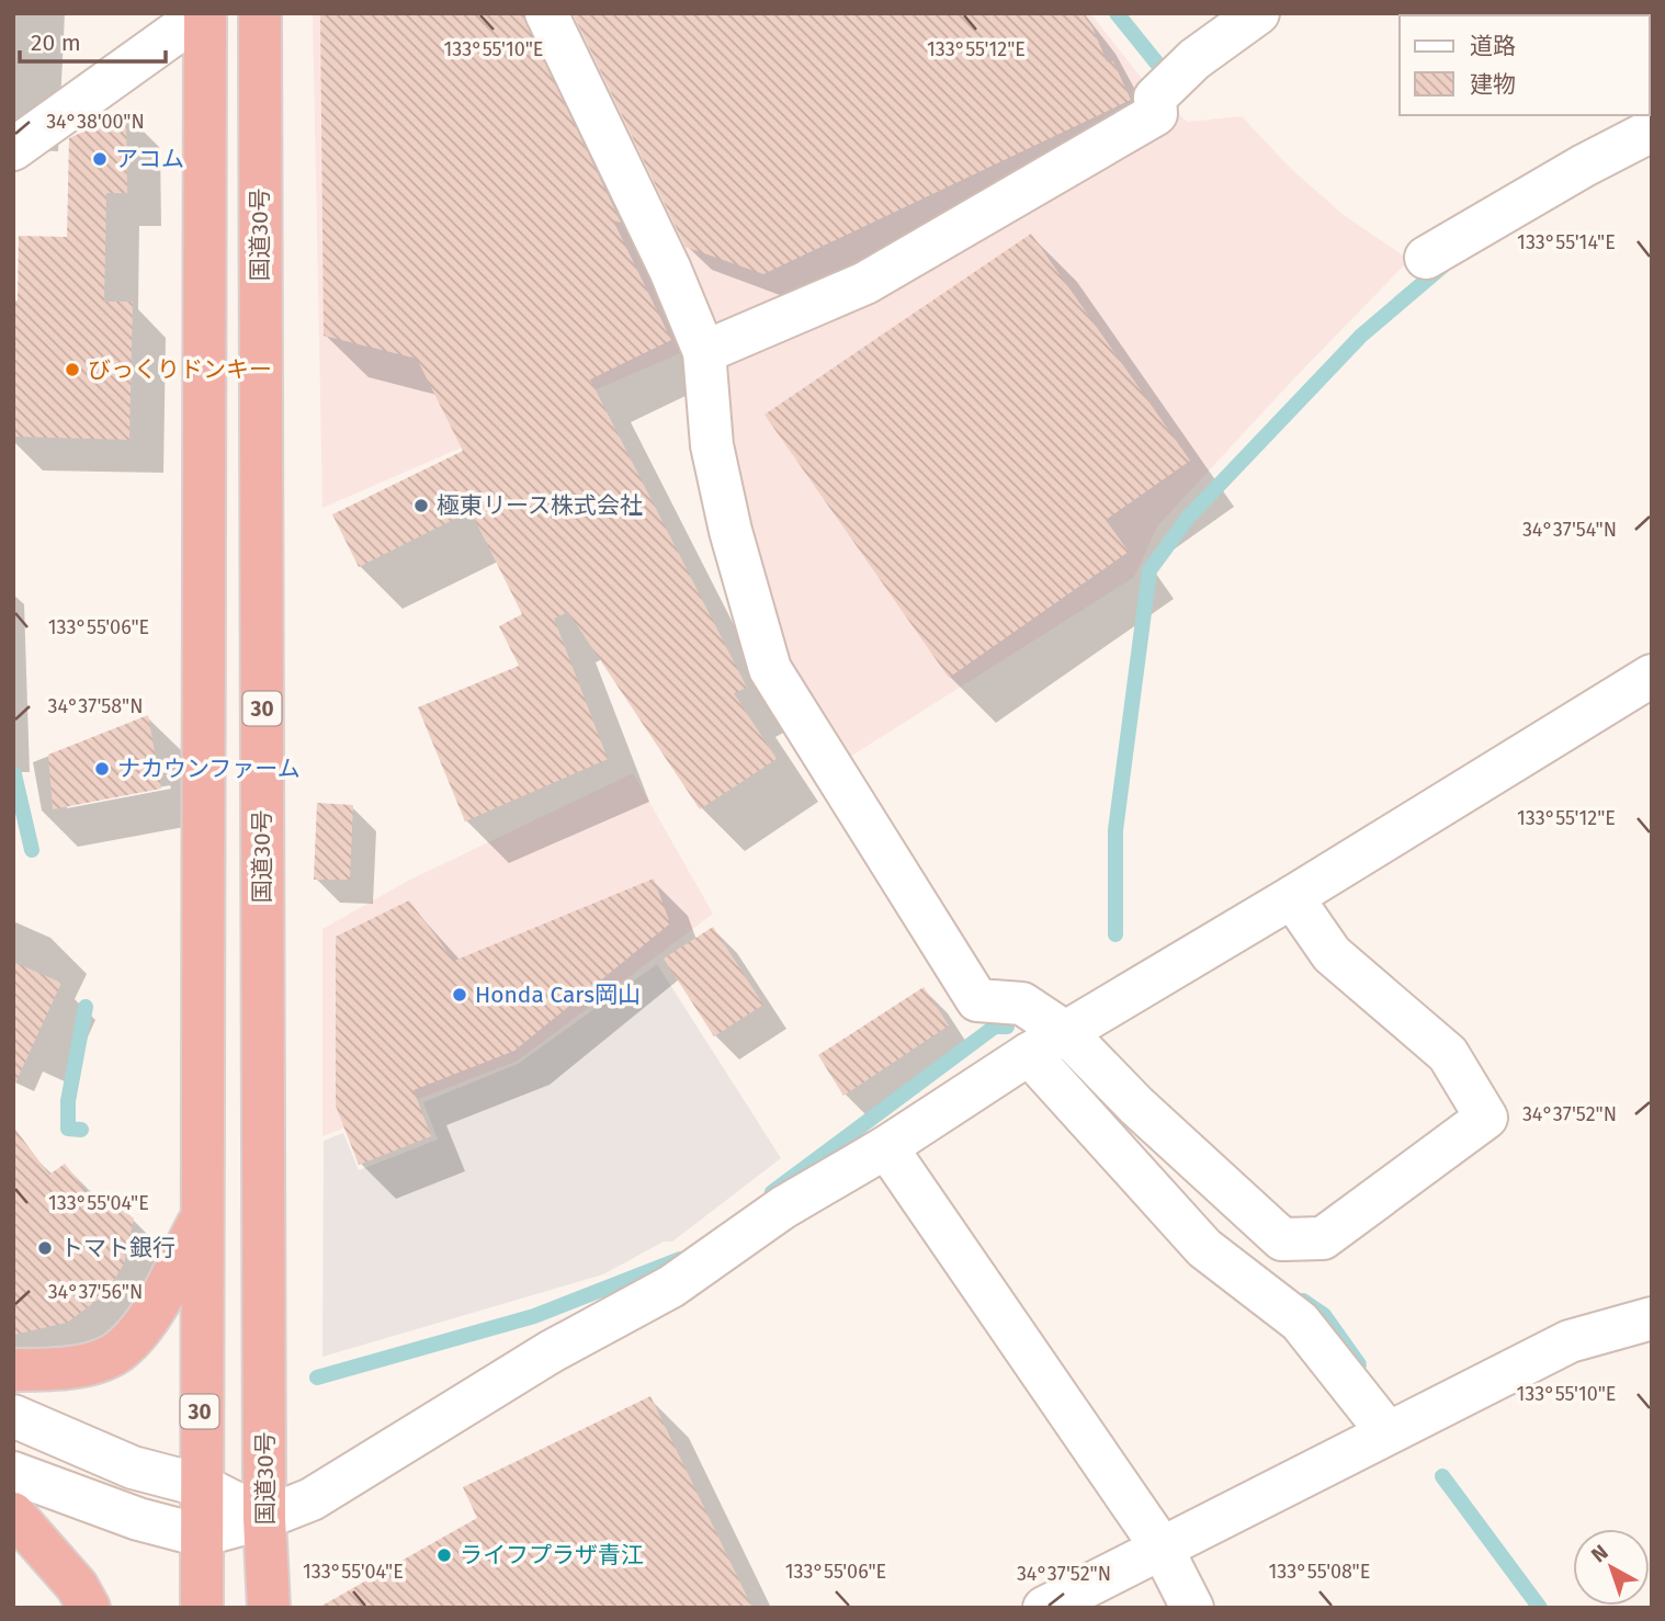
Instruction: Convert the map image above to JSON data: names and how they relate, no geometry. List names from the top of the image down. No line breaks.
{"streets":{"highway":["国道30号","30"]},"places":["アコム","びっくりドンキー","極東リース株式会社","ナカウンファーム","Honda Cars岡山","トマト銀行","ライフプラザ青江"],"legend":["道路","建物"],"scale_bar":"20 m","north":"top left","coordinates":["133°55'10\"E","133°55'12\"E","34°38'00\"N","133°55'14\"E","34°37'54\"N","133°55'06\"E","34°37'58\"N","34°37'52\"N","133°55'04\"E","34°37'56\"N","133°55'08\"E"]}
